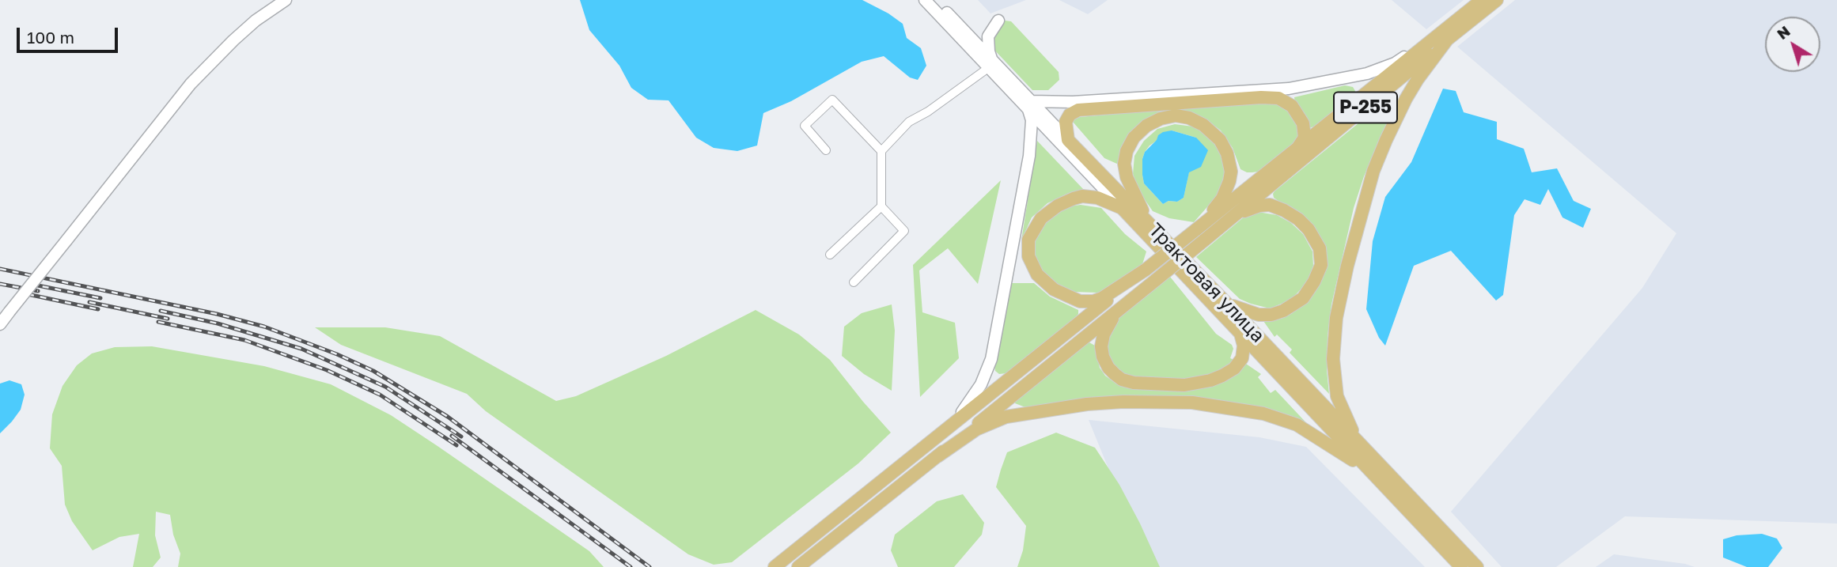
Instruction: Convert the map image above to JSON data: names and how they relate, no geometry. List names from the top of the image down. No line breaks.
{"streets":{"main road":["Р-255","Трактовая улица"]},"scale_bar":"100 m","north":"top left"}
